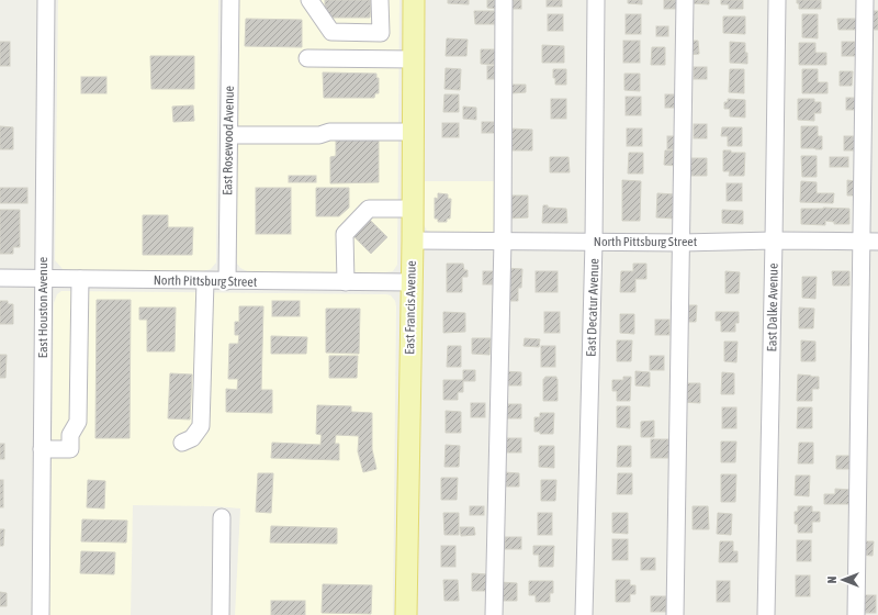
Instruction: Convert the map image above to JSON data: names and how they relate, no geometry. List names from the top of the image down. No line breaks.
{"streets":{"main road":["East Francis Avenue"],"street":["East Rosewood Avenue","North Pittsburg Street","East Houston Avenue","East Decatur Avenue","East Dalke Avenue"]},"crossings":[["East Rosewood Avenue","North Pittsburg Street"],["North Pittsburg Street","East Houston Avenue"],["North Pittsburg Street","East Francis Avenue"],["North Pittsburg Street","East Decatur Avenue"],["North Pittsburg Street","East Dalke Avenue"]],"north":"left"}
